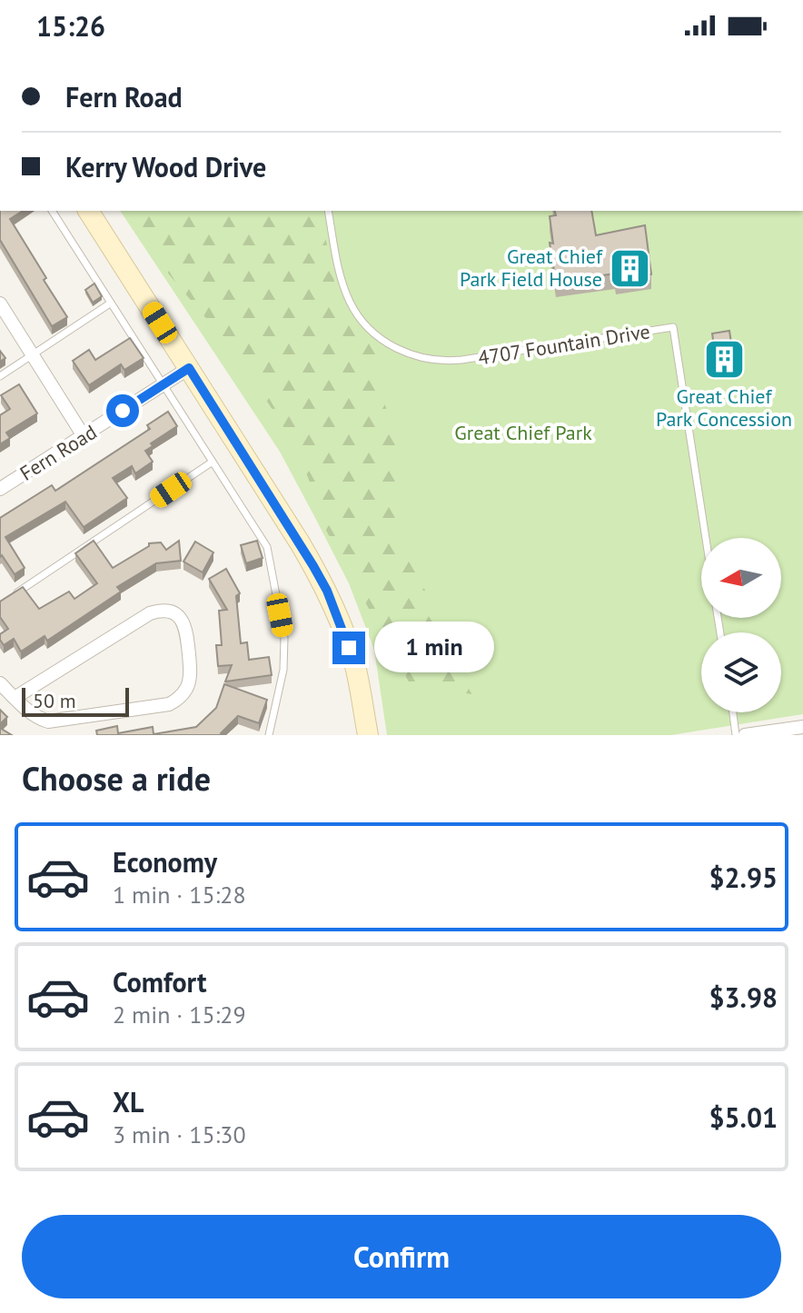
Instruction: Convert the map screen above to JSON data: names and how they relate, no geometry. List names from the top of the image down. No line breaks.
{"streets":{"street":["Fern Road"],"lane":["4707 Fountain Drive"]},"parks":["Great Chief Park"],"places":{"building":["Great Chief Park Field House","Great Chief Park Concession"]},"scale_bar":"50 m","north":"left","page":{"status":"15:26","banner":["Fern Road","Kerry Wood Drive"],"bubble":"1 min","scale":"50 m","heading":"Choose a ride","list":[{"name":"Economy","note":"1 min · 15:28","value":"$2.95"},{"name":"Comfort","note":"2 min · 15:29","value":"$3.98"},{"name":"XL","note":"3 min · 15:30","value":"$5.01"}],"buttons":"Confirm"}}
